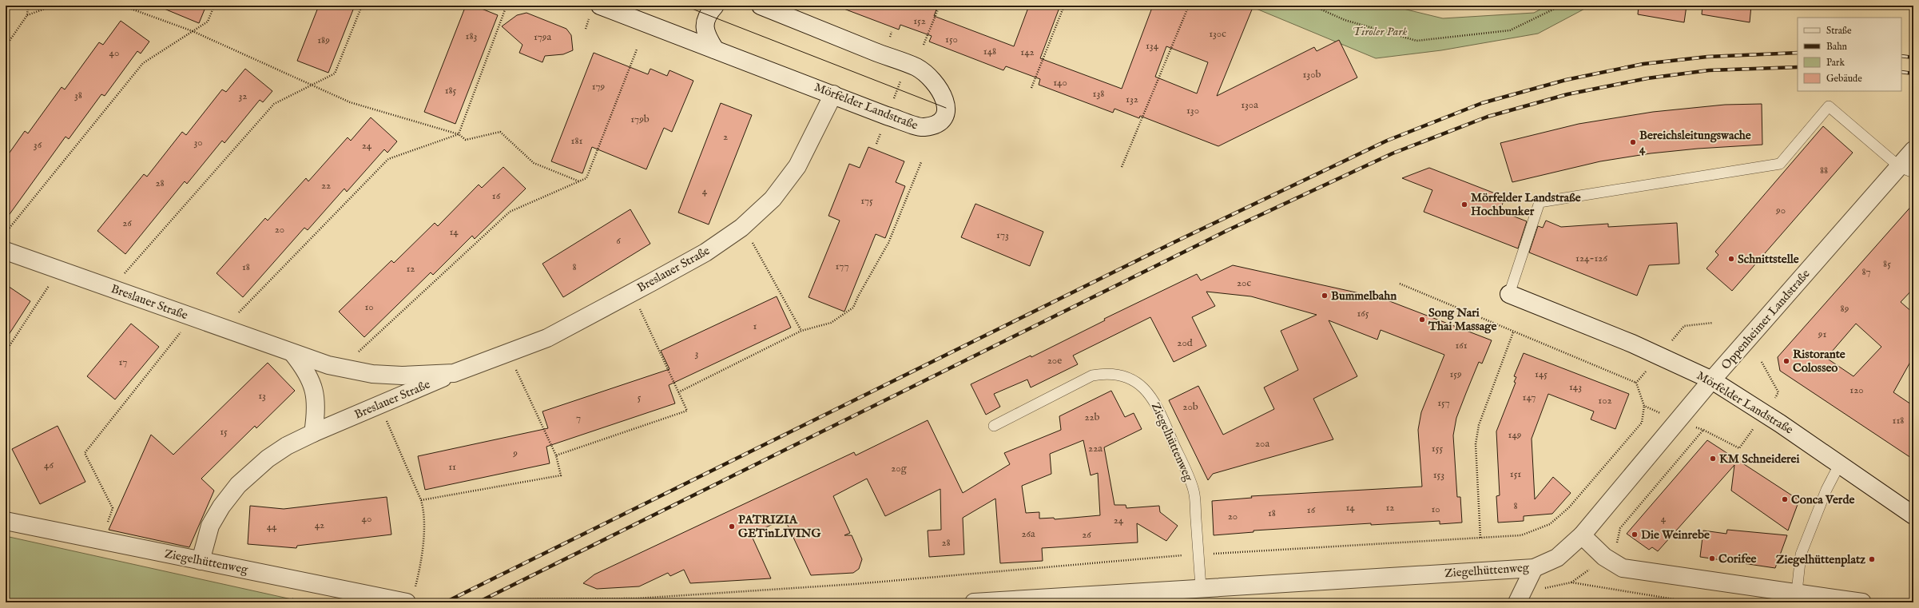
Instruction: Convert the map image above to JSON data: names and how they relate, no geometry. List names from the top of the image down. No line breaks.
{"streets":{"street":["Mörfelder Landstraße","Breslauer Straße","Oppenheimer Landstraße","Ziegelhüttenweg"]},"crossings":[["Mörfelder Landstraße","Breslauer Straße"],["Mörfelder Landstraße","Oppenheimer Landstraße"],["Breslauer Straße","Ziegelhüttenweg"],["Oppenheimer Landstraße","Ziegelhüttenweg"]],"parks":["Tiroler Park"],"places":["Bereichsleitungswache 4","Mörfelder Landstraße Hochbunker","Schnittstelle","Bummelbahn","Song Nari Thai Massage","Ristorante Colosseo","KM Schneiderei","Conca Verde","PATRIZIA GETinLIVING","Die Weinrebe","Corifee","Ziegelhüttenplatz"],"house_numbers":["152","130c","183","179a","150","189","134","148","142","40","130b","140","179","185","138","38","32","132","130a","130","179b","2","181","30","36","24","88","28","22","4","16","175","90","26","20","14","173","6","124-126","85","177","18","8","12","87","20c","10","89","165","1","91","20d","161","3","20e","17","159","145","143","120","13","5","147","102","157","20b","22b","7","118","15","149","20a","22a","155","9","46","11","20g","151","153","8","14","12","10","16","18","20","40","4","24","42","44","26a","26","28"],"legend":["Straße","Bahn","Park","Gebäude"]}
